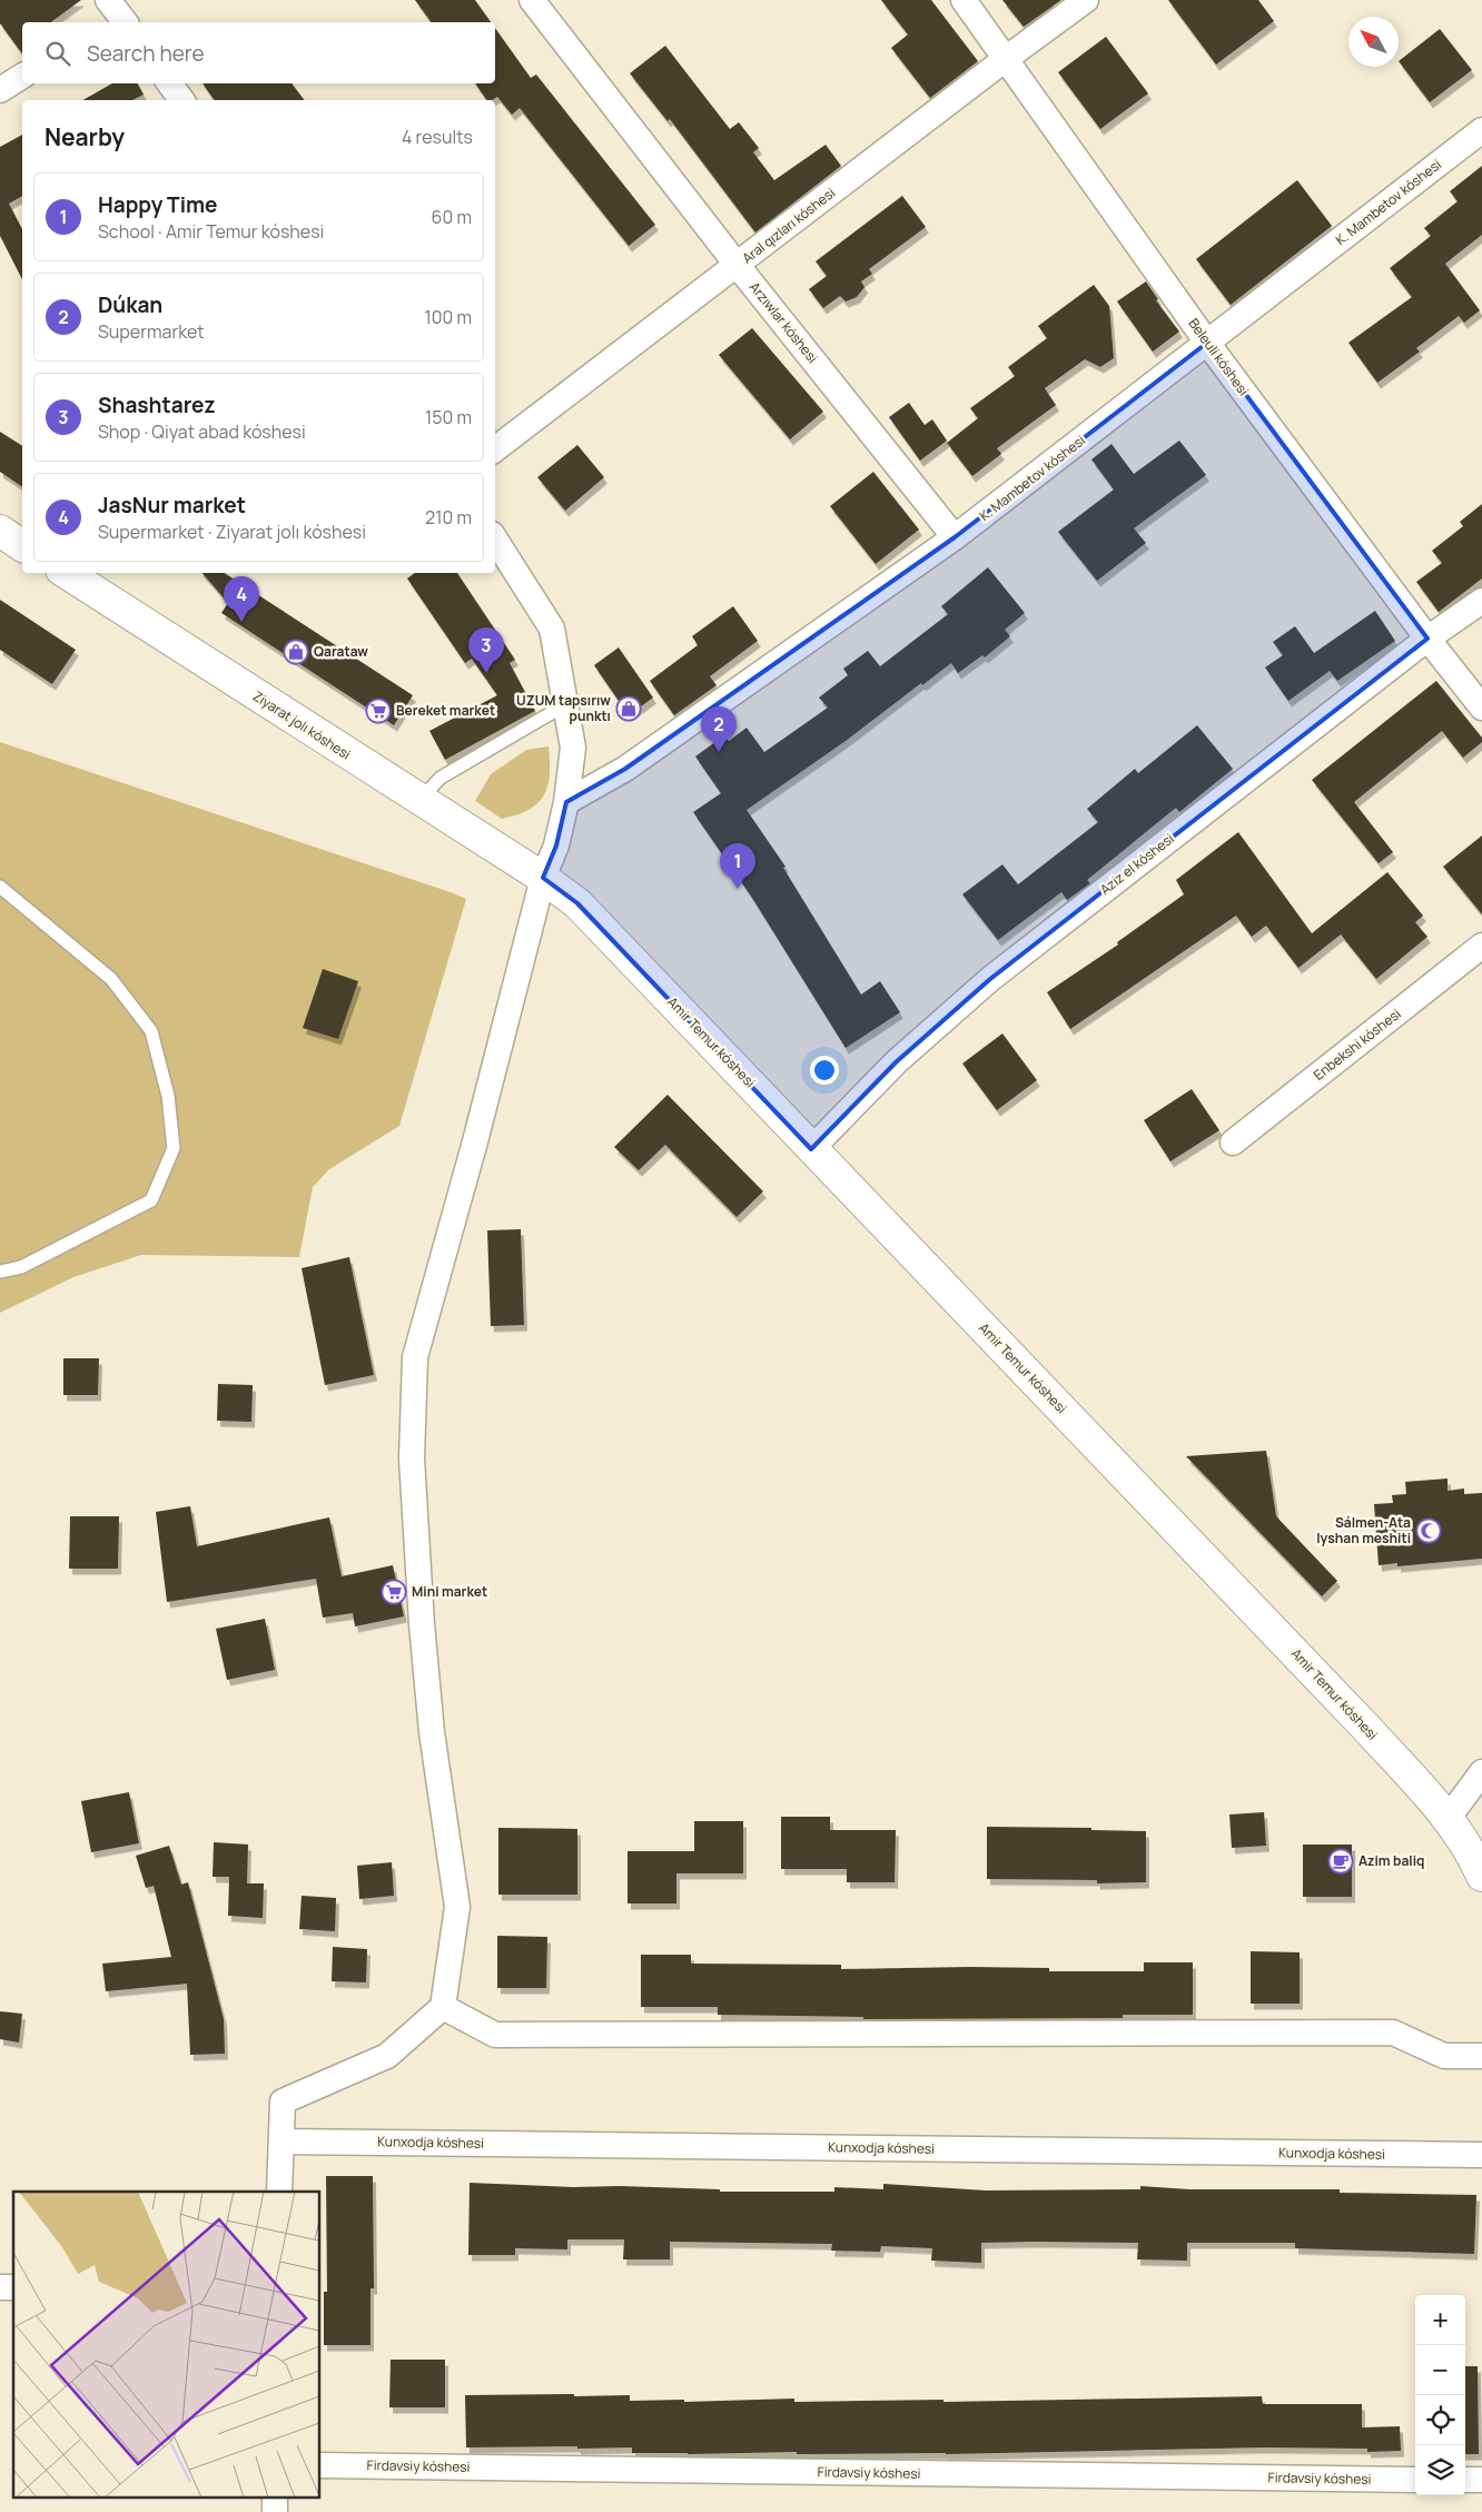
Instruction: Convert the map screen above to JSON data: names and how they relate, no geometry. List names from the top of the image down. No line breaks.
{"streets":{"street":["K. Mambetov kóshesi","Aral qızları kóshesi","Arzıwlar kóshesi","Beleuli kóshesi","Ziyarat jolı kóshesi","Aziz el kóshesi","Amir Temur kóshesi","Enbekshi kóshesi","Kunxodja kóshesi","Firdavsiy kóshesi"]},"crossings":[["K. Mambetov kóshesi","Arzıwlar kóshesi"],["K. Mambetov kóshesi","Beleuli kóshesi"],["Aral qızları kóshesi","Arzıwlar kóshesi"],["Aral qızları kóshesi","Beleuli kóshesi"],["Beleuli kóshesi","Aziz el kóshesi"],["Ziyarat jolı kóshesi","Amir Temur kóshesi"],["Aziz el kóshesi","Amir Temur kóshesi"]],"places":{"shop":["Qarataw","UZUM tapsırıw punktı"],"supermarket":["Bereket market","Mini market"],"mosque":["Sálmen-Ata Iyshan meshiti"],"cafe":["Azim baliq"]},"north":"top left","page":{"search":"Search here","heading":["Nearby","4 results"],"list":[{"mark":"1","name":"Happy Time","note":"School · Amir Temur kóshesi","value":"60 m"},{"mark":"2","name":"Dúkan","note":"Supermarket","value":"100 m"},{"mark":"3","name":"Shashtarez","note":"Shop · Qiyat abad kóshesi","value":"150 m"},{"mark":"4","name":"JasNur market","note":"Supermarket · Ziyarat jolı kóshesi","value":"210 m"}],"pins":["4","3","2","1"],"map_buttons":["+","−"]}}
